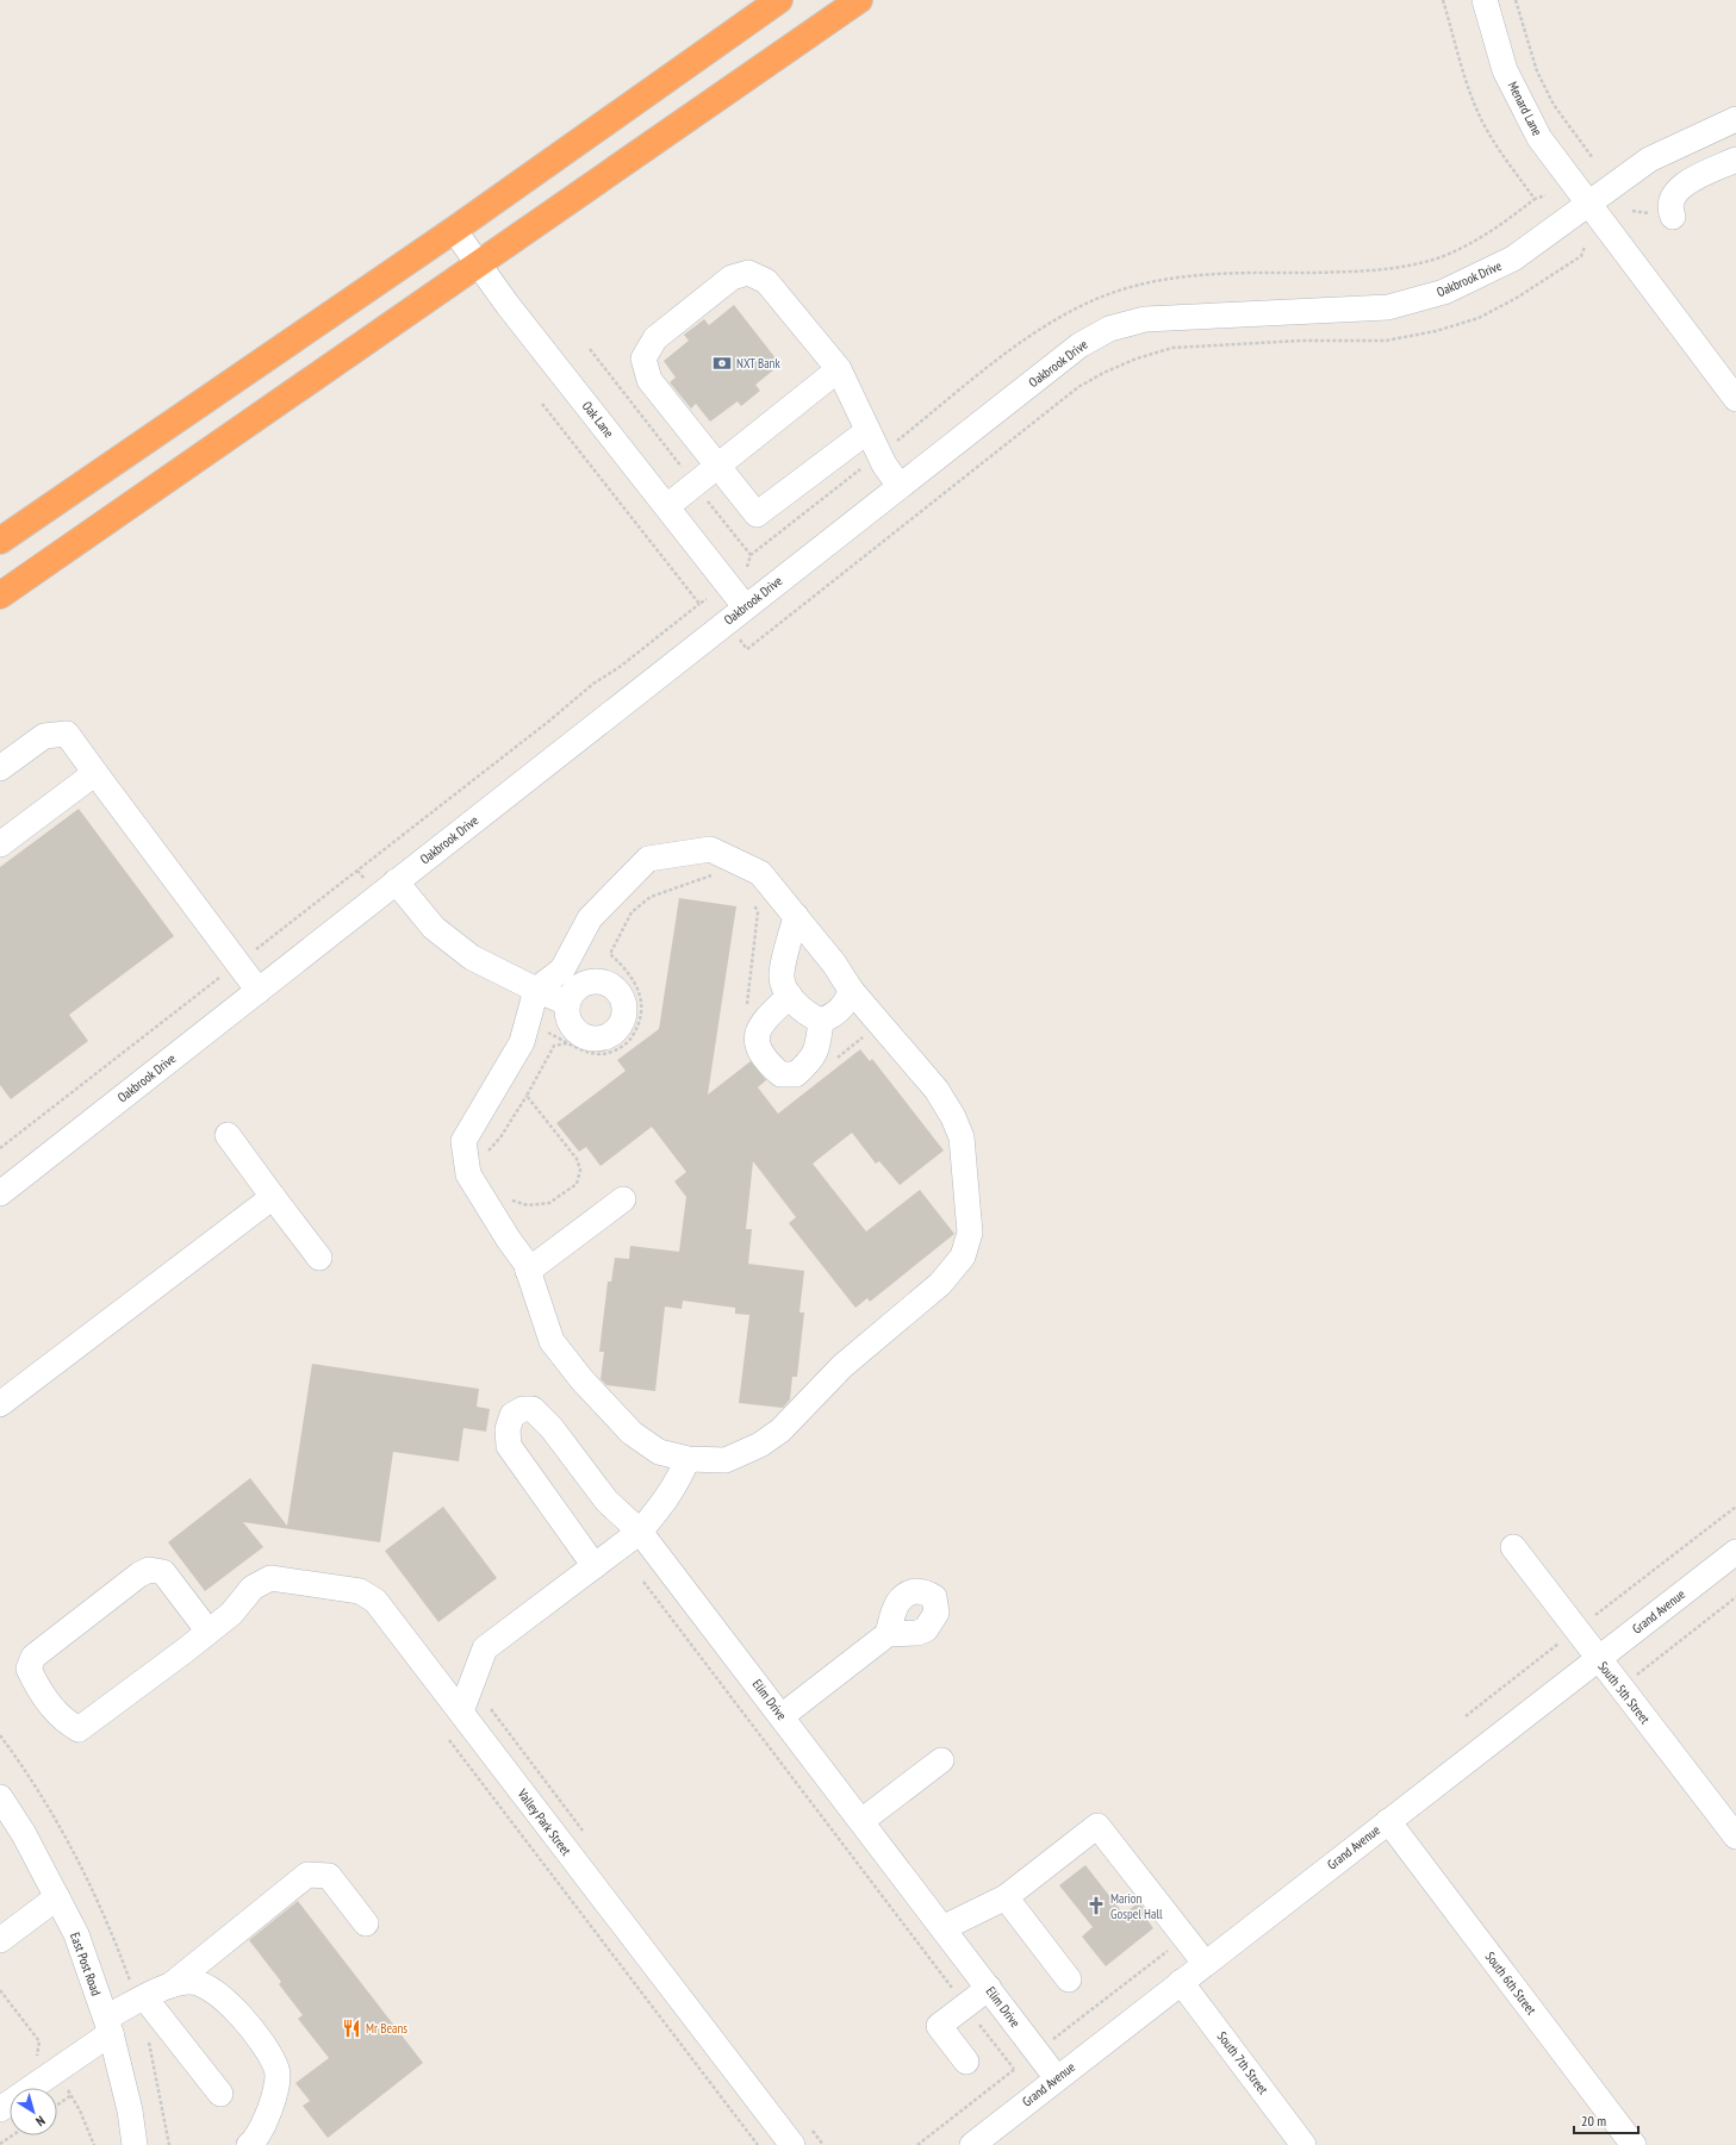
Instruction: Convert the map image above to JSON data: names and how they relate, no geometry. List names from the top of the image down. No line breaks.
{"streets":{"street":["Menard Lane","Oakbrook Drive","Oak Lane","Grand Avenue","South 5th Street","Elim Drive","Valley Park Street","East Post Road","South 6th Street","South 7th Street"]},"crossings":[["Menard Lane","Oakbrook Drive"],["Oakbrook Drive","Oak Lane"],["Grand Avenue","South 5th Street"],["Grand Avenue","Elim Drive"],["Grand Avenue","South 6th Street"],["Grand Avenue","South 7th Street"]],"places":{"bank":["NXT Bank"],"church":["Marion Gospel Hall"],"restaurant":["Mr Beans"]},"scale_bar":"20 m","north":"bottom right"}
